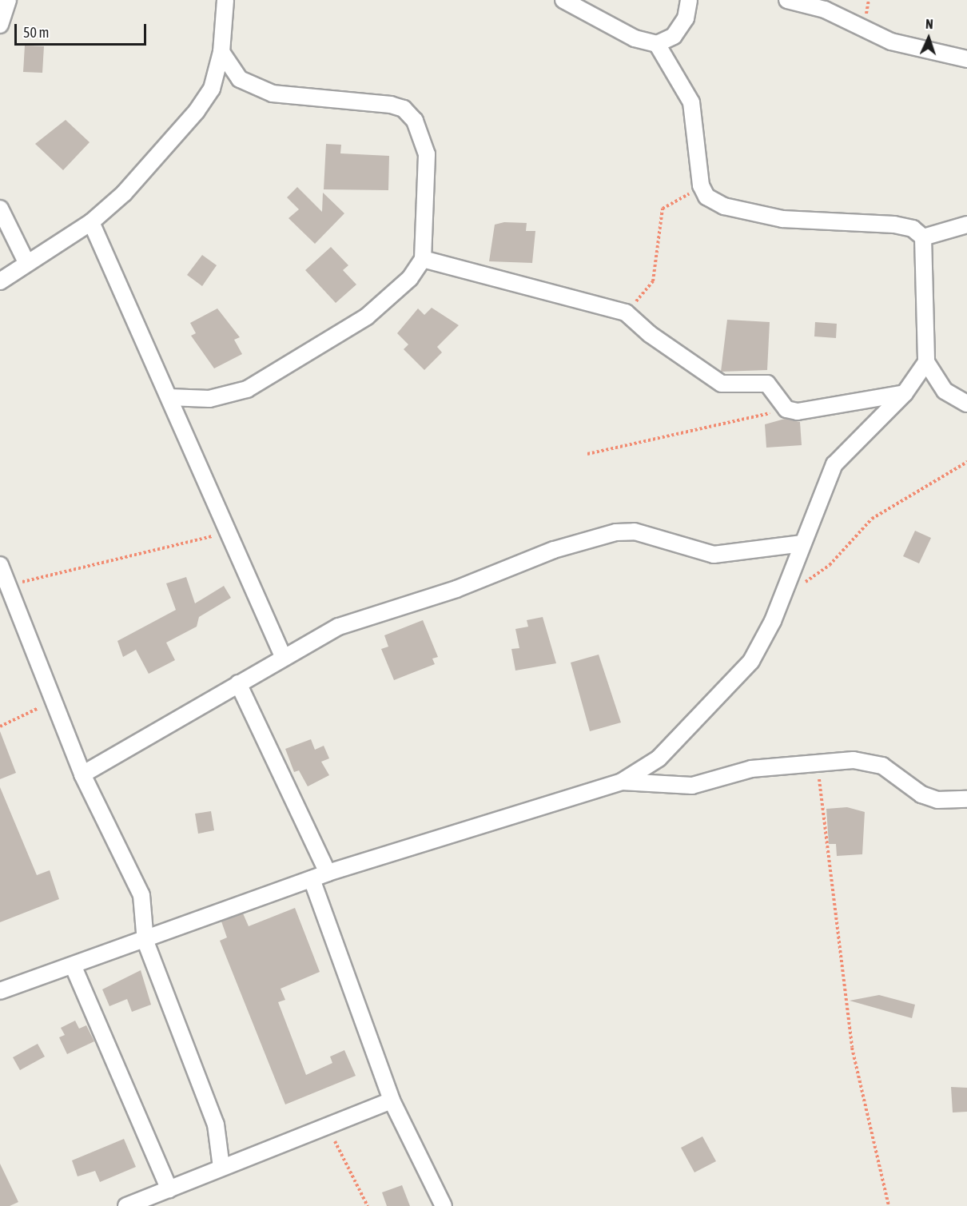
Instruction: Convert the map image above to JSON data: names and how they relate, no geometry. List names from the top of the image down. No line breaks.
{"scale_bar":"50 m","north":"top"}
